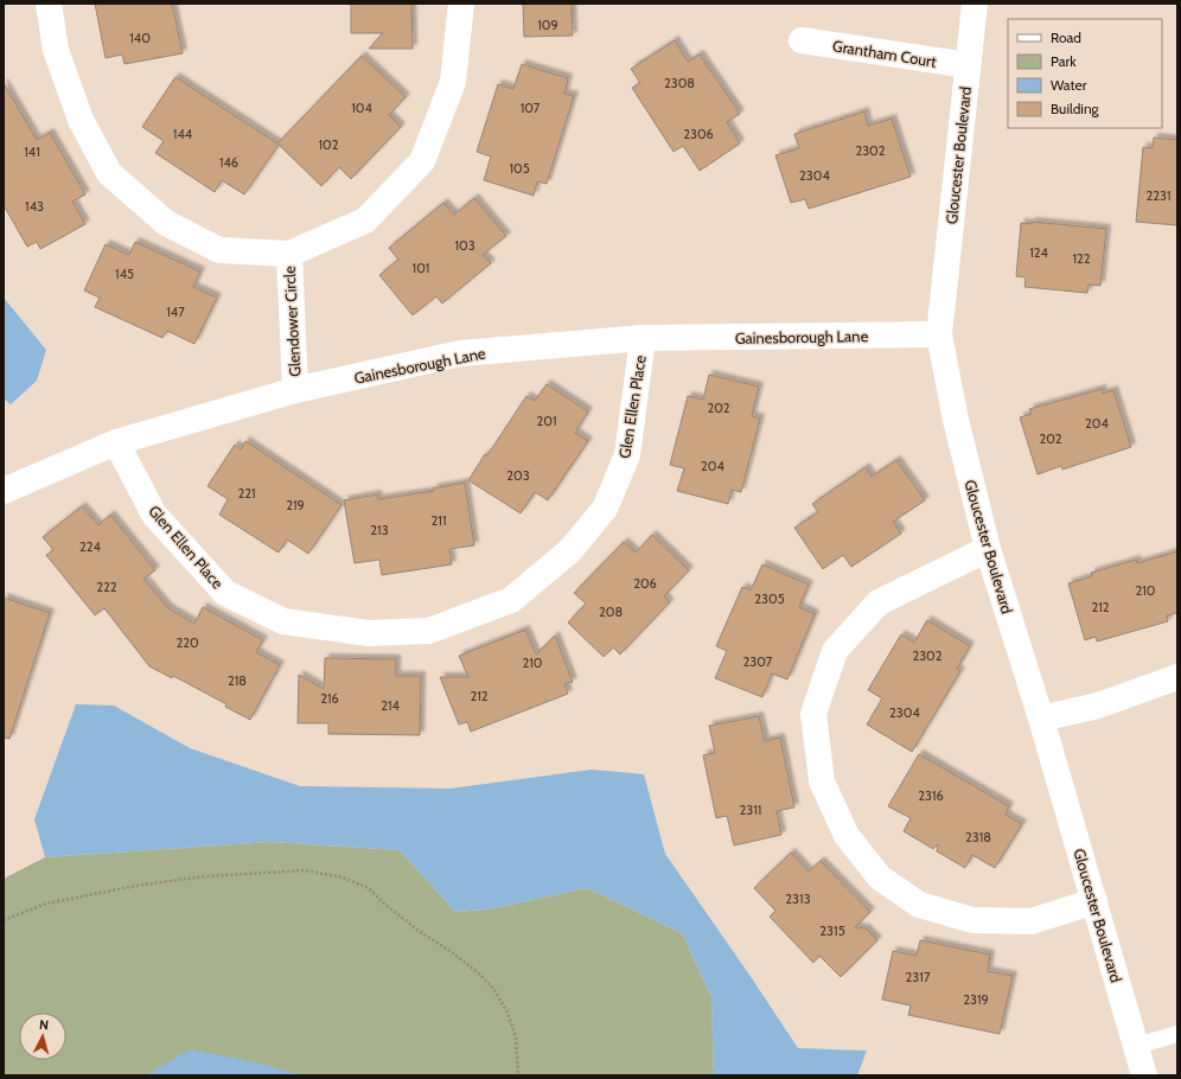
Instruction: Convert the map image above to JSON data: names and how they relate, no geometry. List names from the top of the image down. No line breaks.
{"streets":{"street":["Grantham Court","Gloucester Boulevard","Glendower Circle","Gainesborough Lane","Glen Ellen Place"]},"crossings":[["Grantham Court","Gloucester Boulevard"],["Gloucester Boulevard","Gainesborough Lane"],["Glendower Circle","Gainesborough Lane"],["Gainesborough Lane","Glen Ellen Place"]],"house_numbers":["109","140","2308","104","107","144","2306","102","2302","141","146","105","2304","2231","143","103","124","122","101","145","147","202","201","204","202","204","203","221","219","211","213","224","206","222","210","2305","212","208","220","2302","2307","210","218","212","216","214","2304","2316","2311","2318","2313","2315","2317","2319"],"legend":["Road","Park","Water","Building"],"north":"top"}
